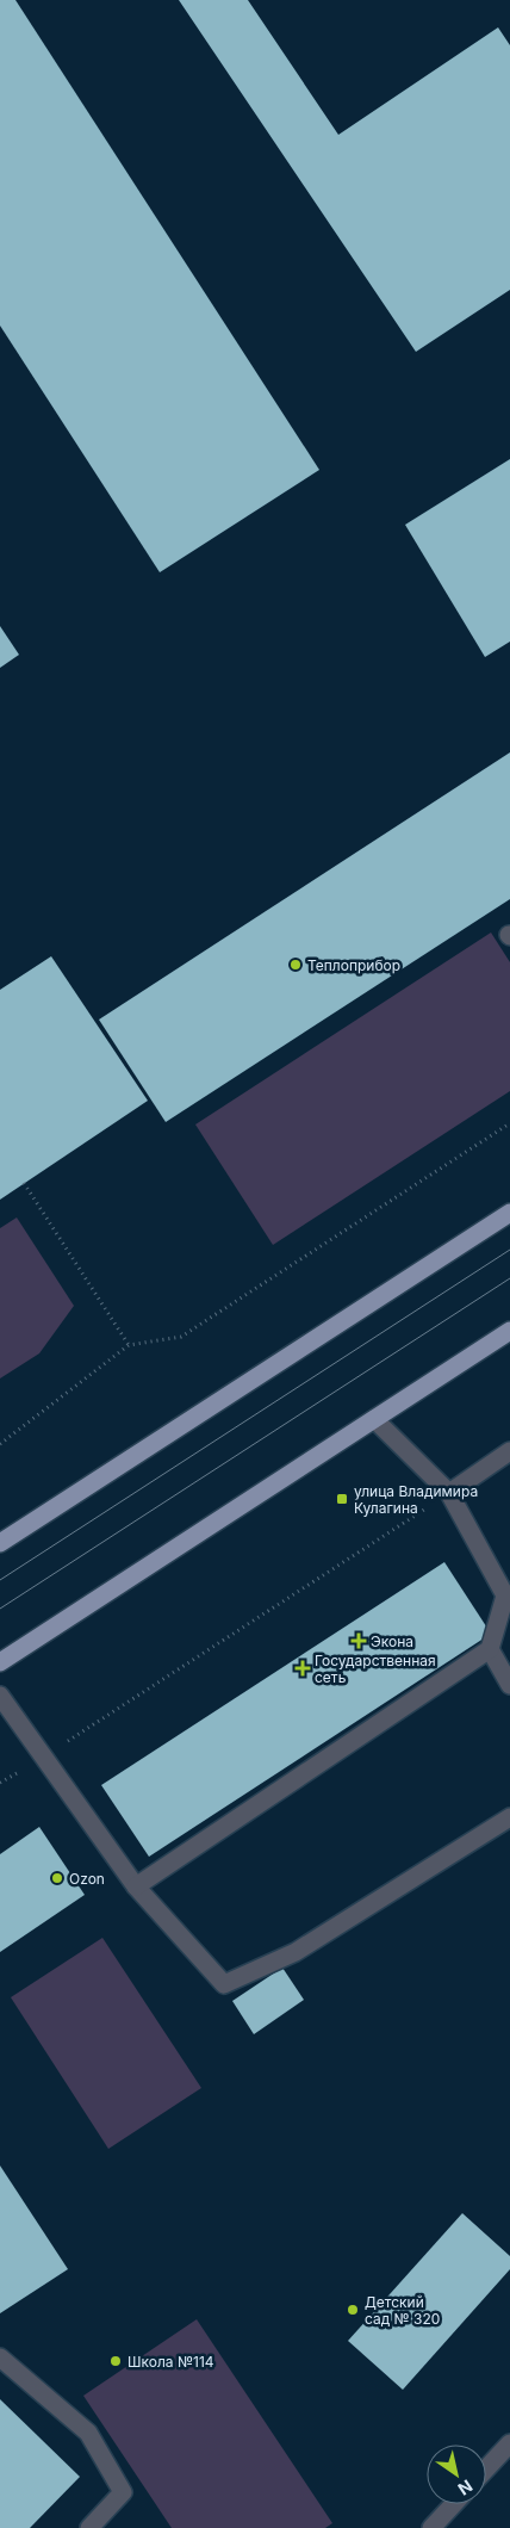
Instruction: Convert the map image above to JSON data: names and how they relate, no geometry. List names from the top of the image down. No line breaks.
{"places":{"other":["Теплоприбор","Ozon","Детский сад № 320","Школа №114"],"transit":["улица Владимира Кулагина"],"health":["Экона","Государственная сеть"]},"north":"bottom right"}
